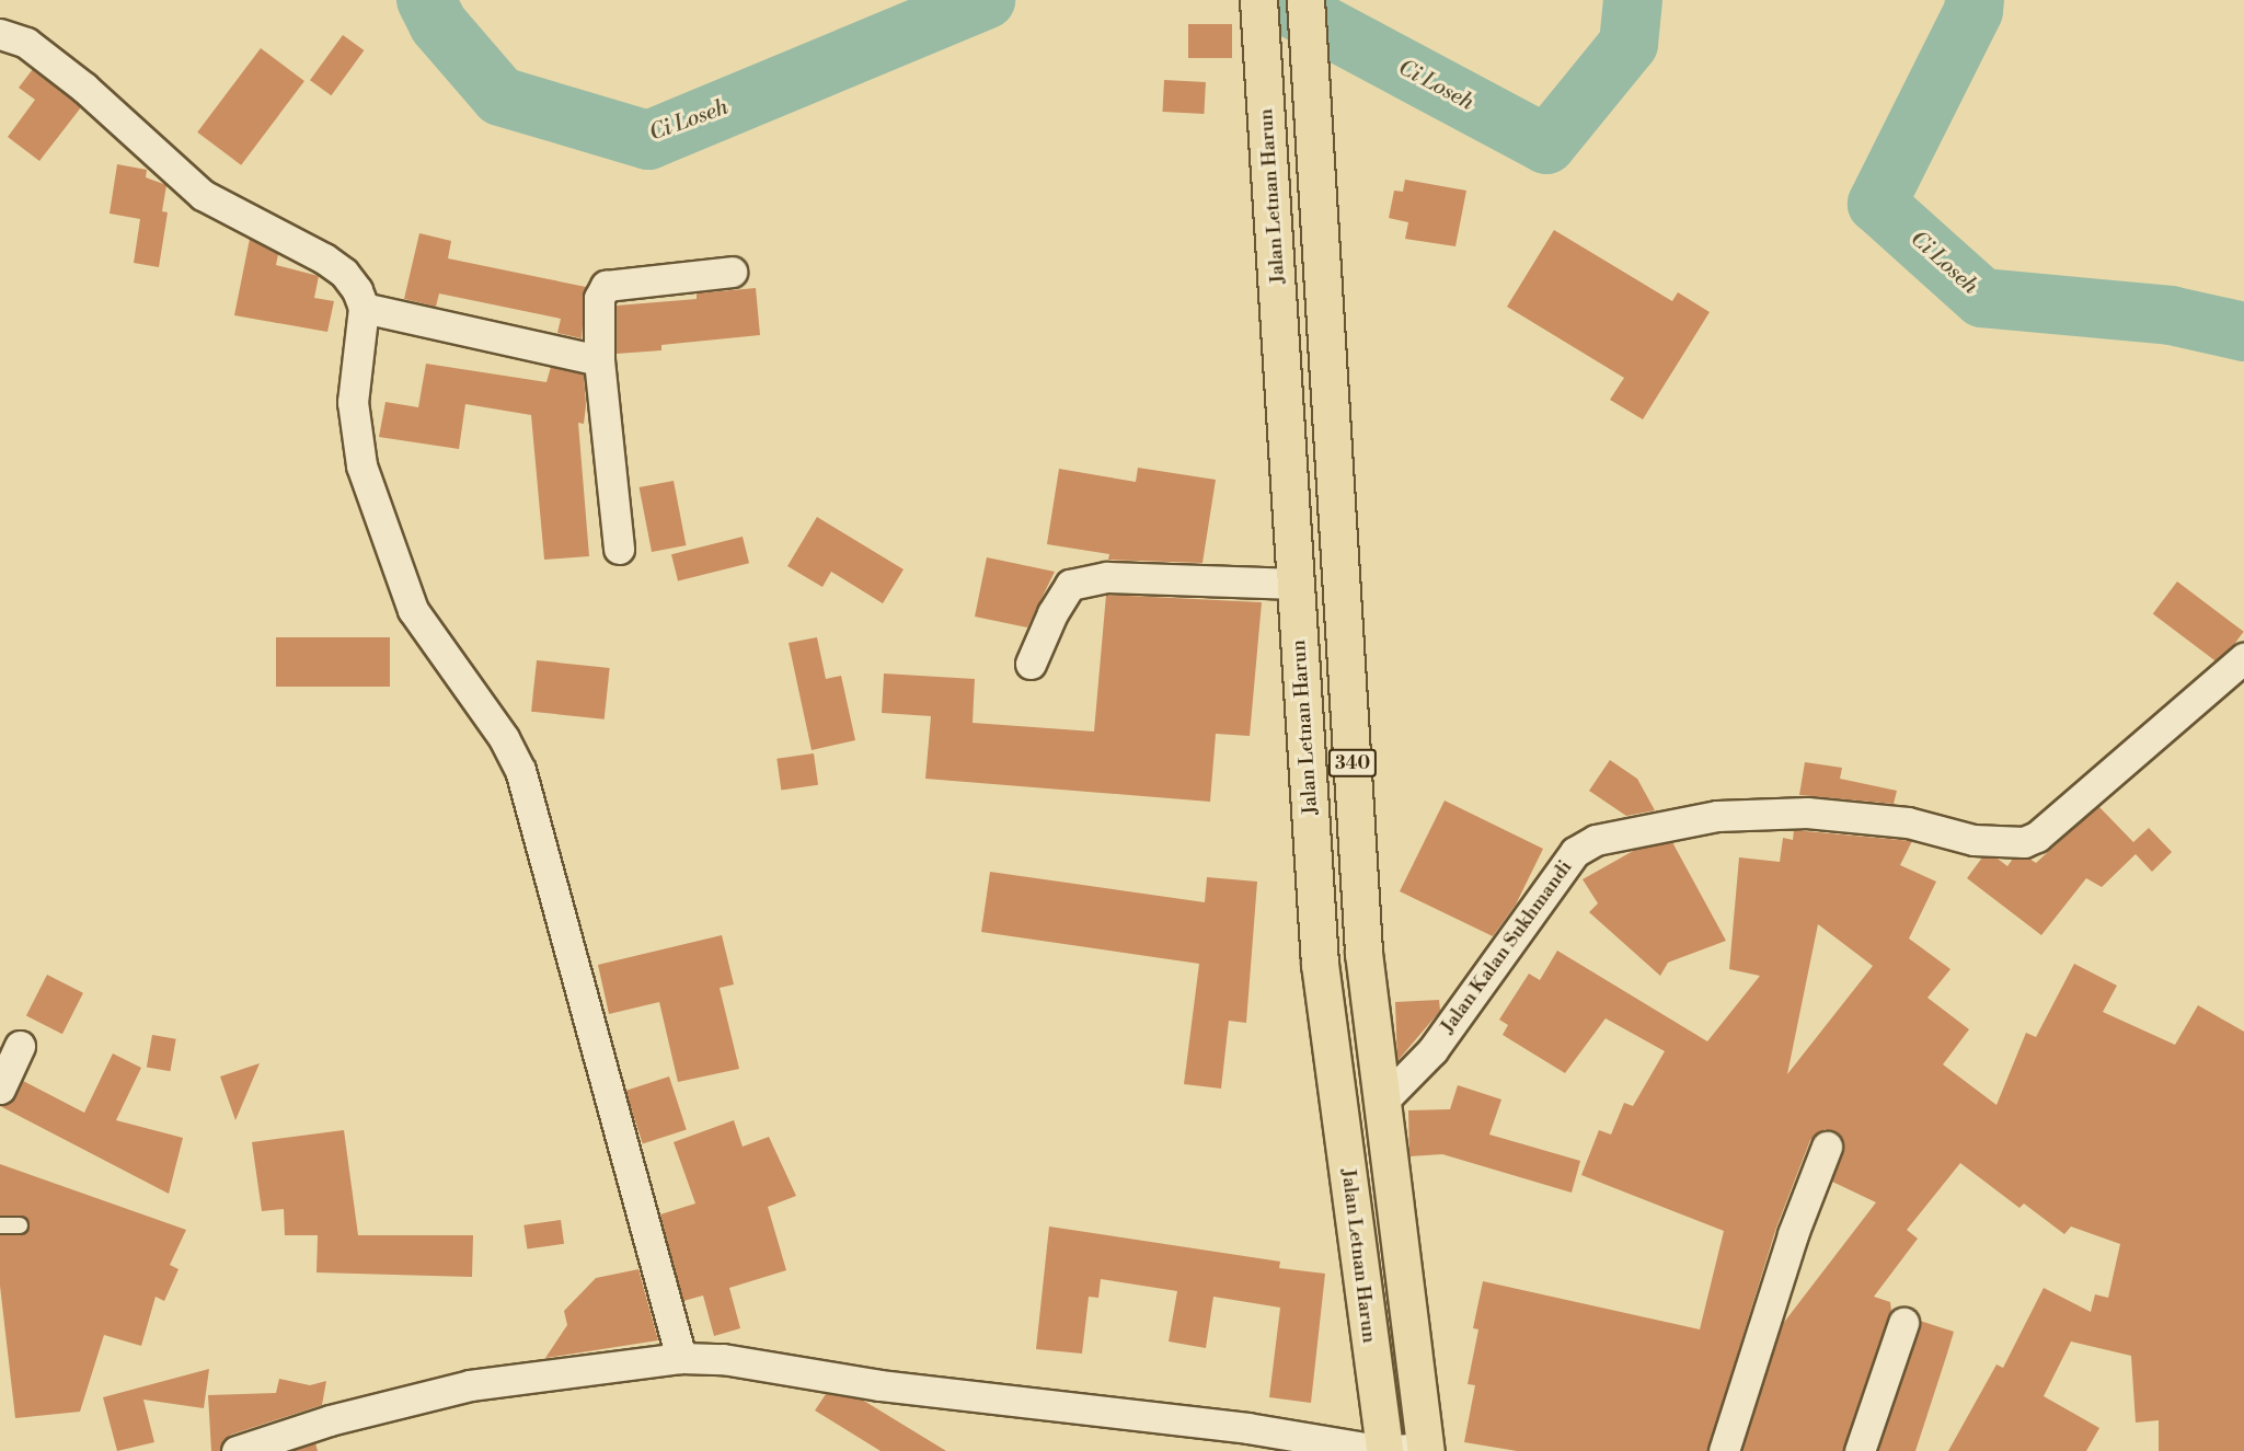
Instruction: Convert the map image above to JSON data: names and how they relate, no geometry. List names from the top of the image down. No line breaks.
{"streets":{"main road":["Jalan Letnan Harun","340"],"street":["Jalan Kalan Sukhmandi"]},"crossings":[["340","Jalan Kalan Sukhmandi"]],"water":["Ci Loseh"]}
